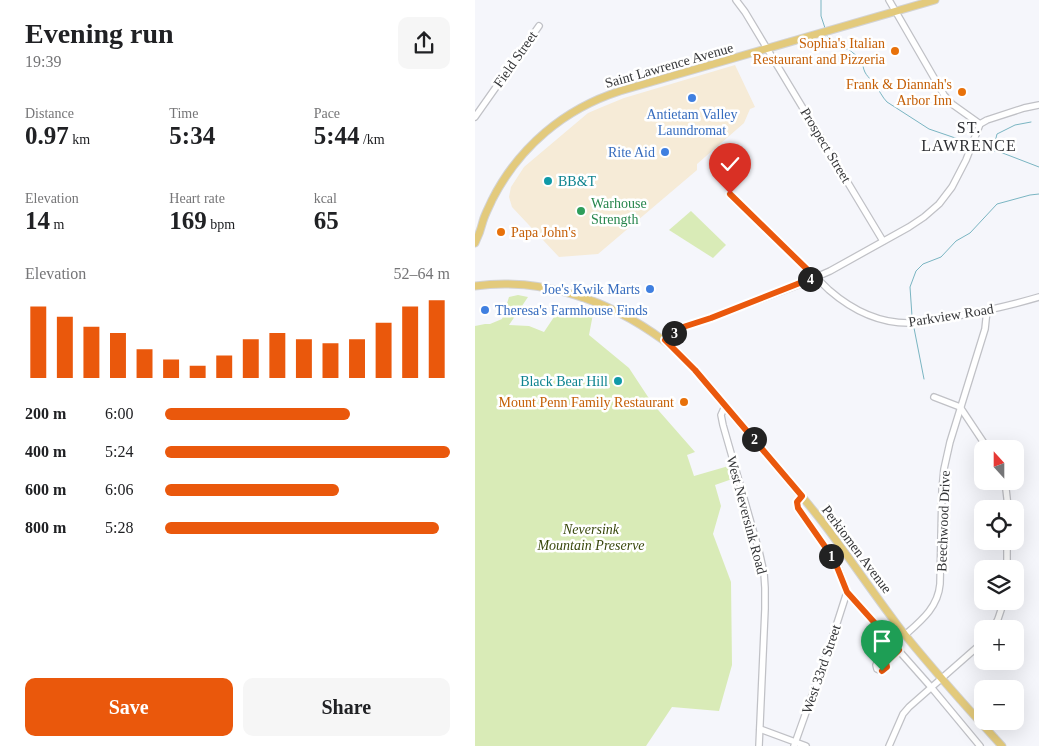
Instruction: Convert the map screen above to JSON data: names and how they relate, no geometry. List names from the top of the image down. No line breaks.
{"streets":{"main road":["Saint Lawrence Avenue","Perkiomen Avenue"],"street":["Field Street","Prospect Street","Parkview Road","West Neversink Road","Beechwood Drive","West 33rd Street"]},"crossings":[["Saint Lawrence Avenue","Prospect Street"],["Parkview Road","Beechwood Drive"],["West Neversink Road","Perkiomen Avenue"],["Beechwood Drive","Perkiomen Avenue"]],"districts":["ST. LAWRENCE"],"parks":["Neversink Mountain Preserve"],"places":["Sophia's Italian Restaurant and Pizzeria","Frank & Diannah's Arbor Inn","Antietam Valley Laundromat","Rite Aid","BB&T","Warhouse Strength","Papa John's","Joe's Kwik Marts","Theresa's Farmhouse Finds","Black Bear Hill","Mount Penn Family Restaurant"],"north":"top","page":{"heading":["Evening run","19:39"],"stats":[["Distance","0.97 km"],["Time","5:34"],["Pace","5:44 /km"],["Elevation","14 m"],["Heart rate","169 bpm"],["kcal","65"]],"chart":["Elevation","52–64 m"],"pins":["4","3","2","1"],"list":[{"name":"200 m","note":"6:00"},{"name":"400 m","note":"5:24"},{"name":"600 m","note":"6:06"},{"name":"800 m","note":"5:28"}],"map_buttons":["+","−"],"buttons":["Save","Share"]}}
